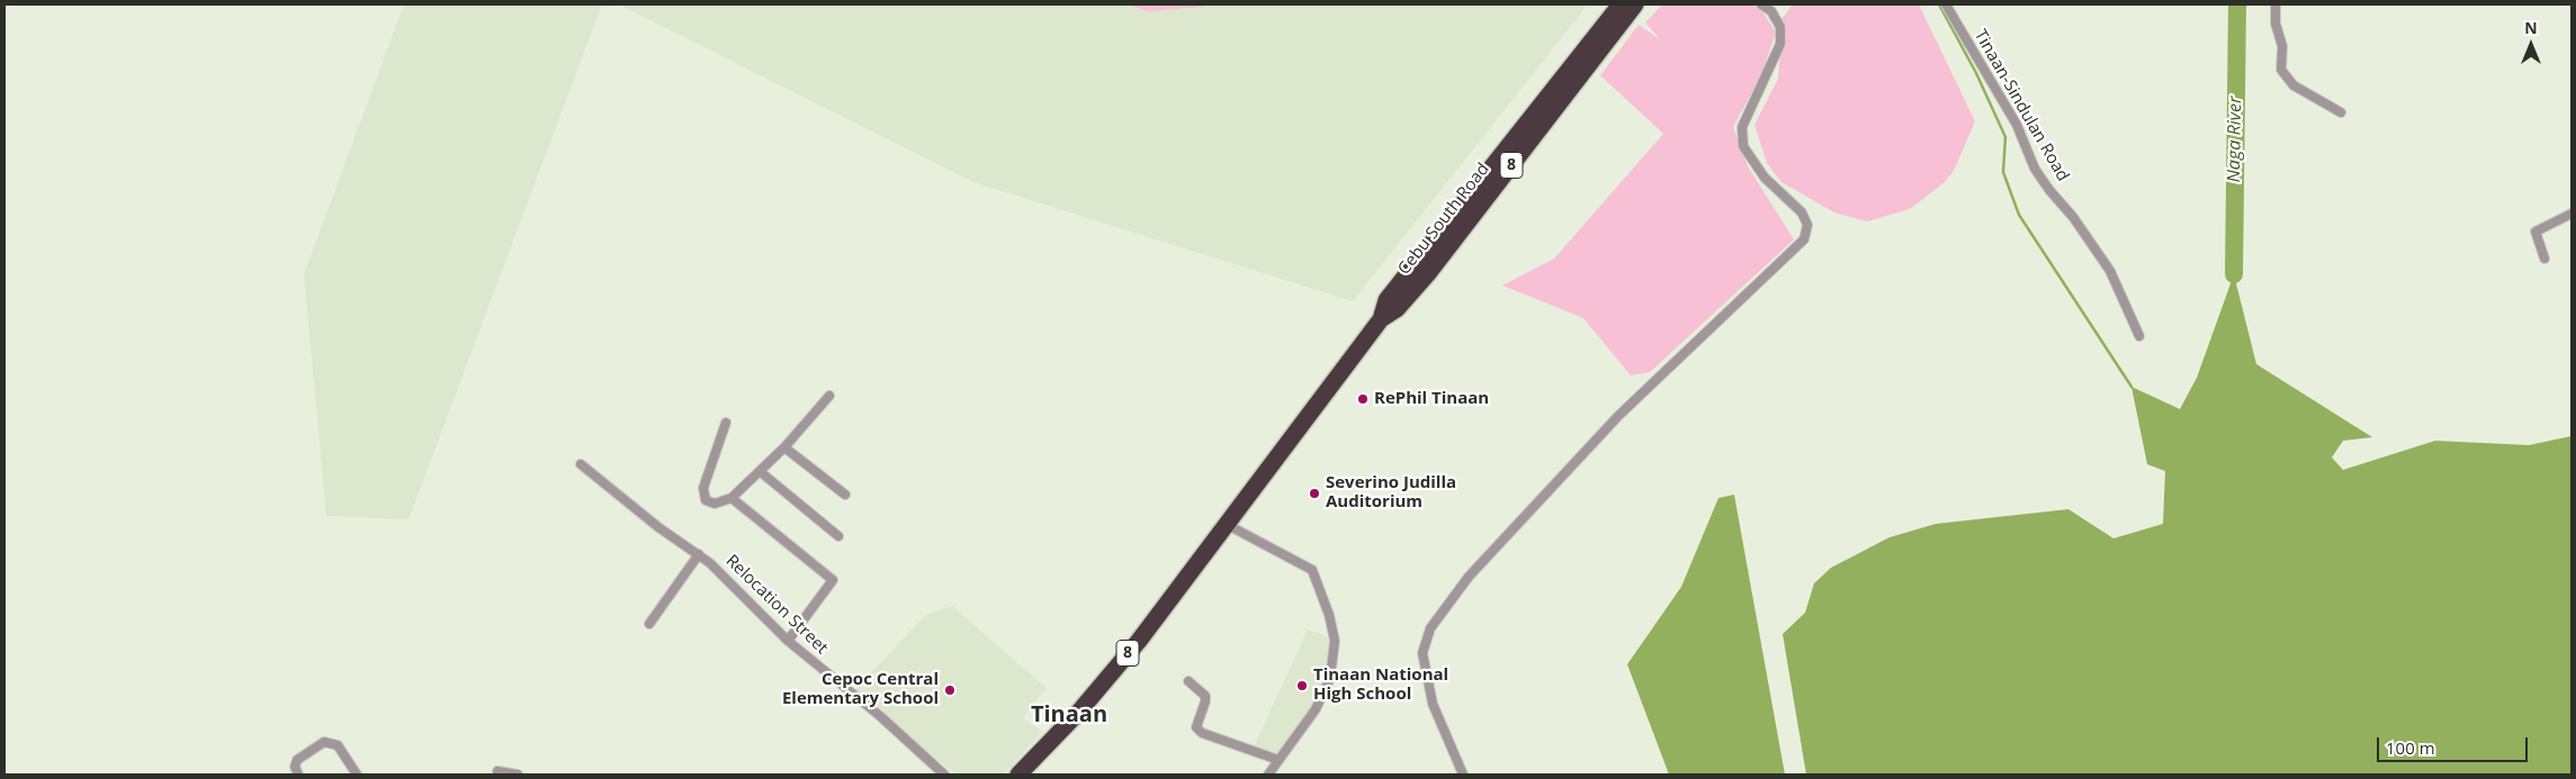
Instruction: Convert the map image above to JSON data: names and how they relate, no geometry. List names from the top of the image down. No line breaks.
{"streets":{"highway":["8","Cebu South Road"],"street":["Tinaan-Sindulan Road","Relocation Street"]},"crossings":[["8","Cebu South Road"]],"districts":["Tinaan"],"water":["Naga River"],"places":["RePhil Tinaan","Severino Judilla Auditorium","Tinaan National High School","Cepoc Central Elementary School"],"scale_bar":"100 m","north":"top"}
